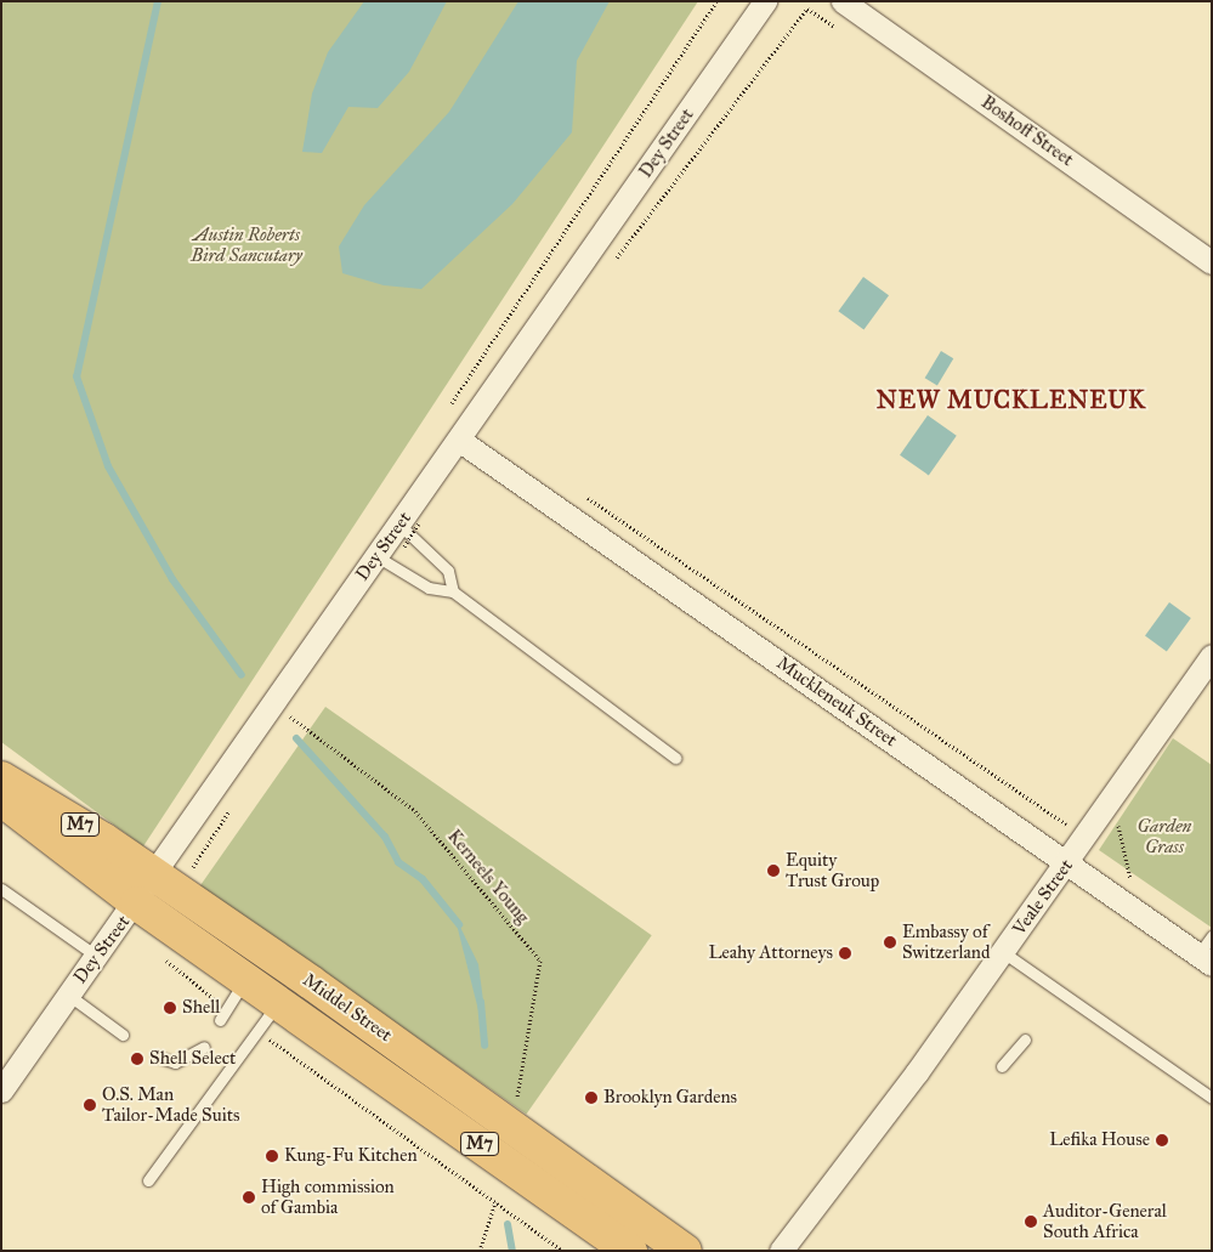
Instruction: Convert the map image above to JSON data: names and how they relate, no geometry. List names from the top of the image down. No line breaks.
{"streets":{"main road":["M7","Middel Street"],"street":["Boshoff Street","Dey Street","Muckleneuk Street","Veale Street"],"path":["Kerneels Young"]},"crossings":[["Dey Street","Muckleneuk Street"],["Dey Street","Middel Street"],["Muckleneuk Street","Veale Street"]],"districts":["NEW MUCKLENEUK"],"parks":["Austin Roberts Bird Sancutary","Garden Grass"],"places":["Equity Trust Group","Embassy of Switzerland","Leahy Attorneys","Shell","Shell Select","Brooklyn Gardens","O.S. Man Tailor-Made Suits","Lefika House","Kung-Fu Kitchen","High commission of Gambia","Auditor-General South Africa"]}
